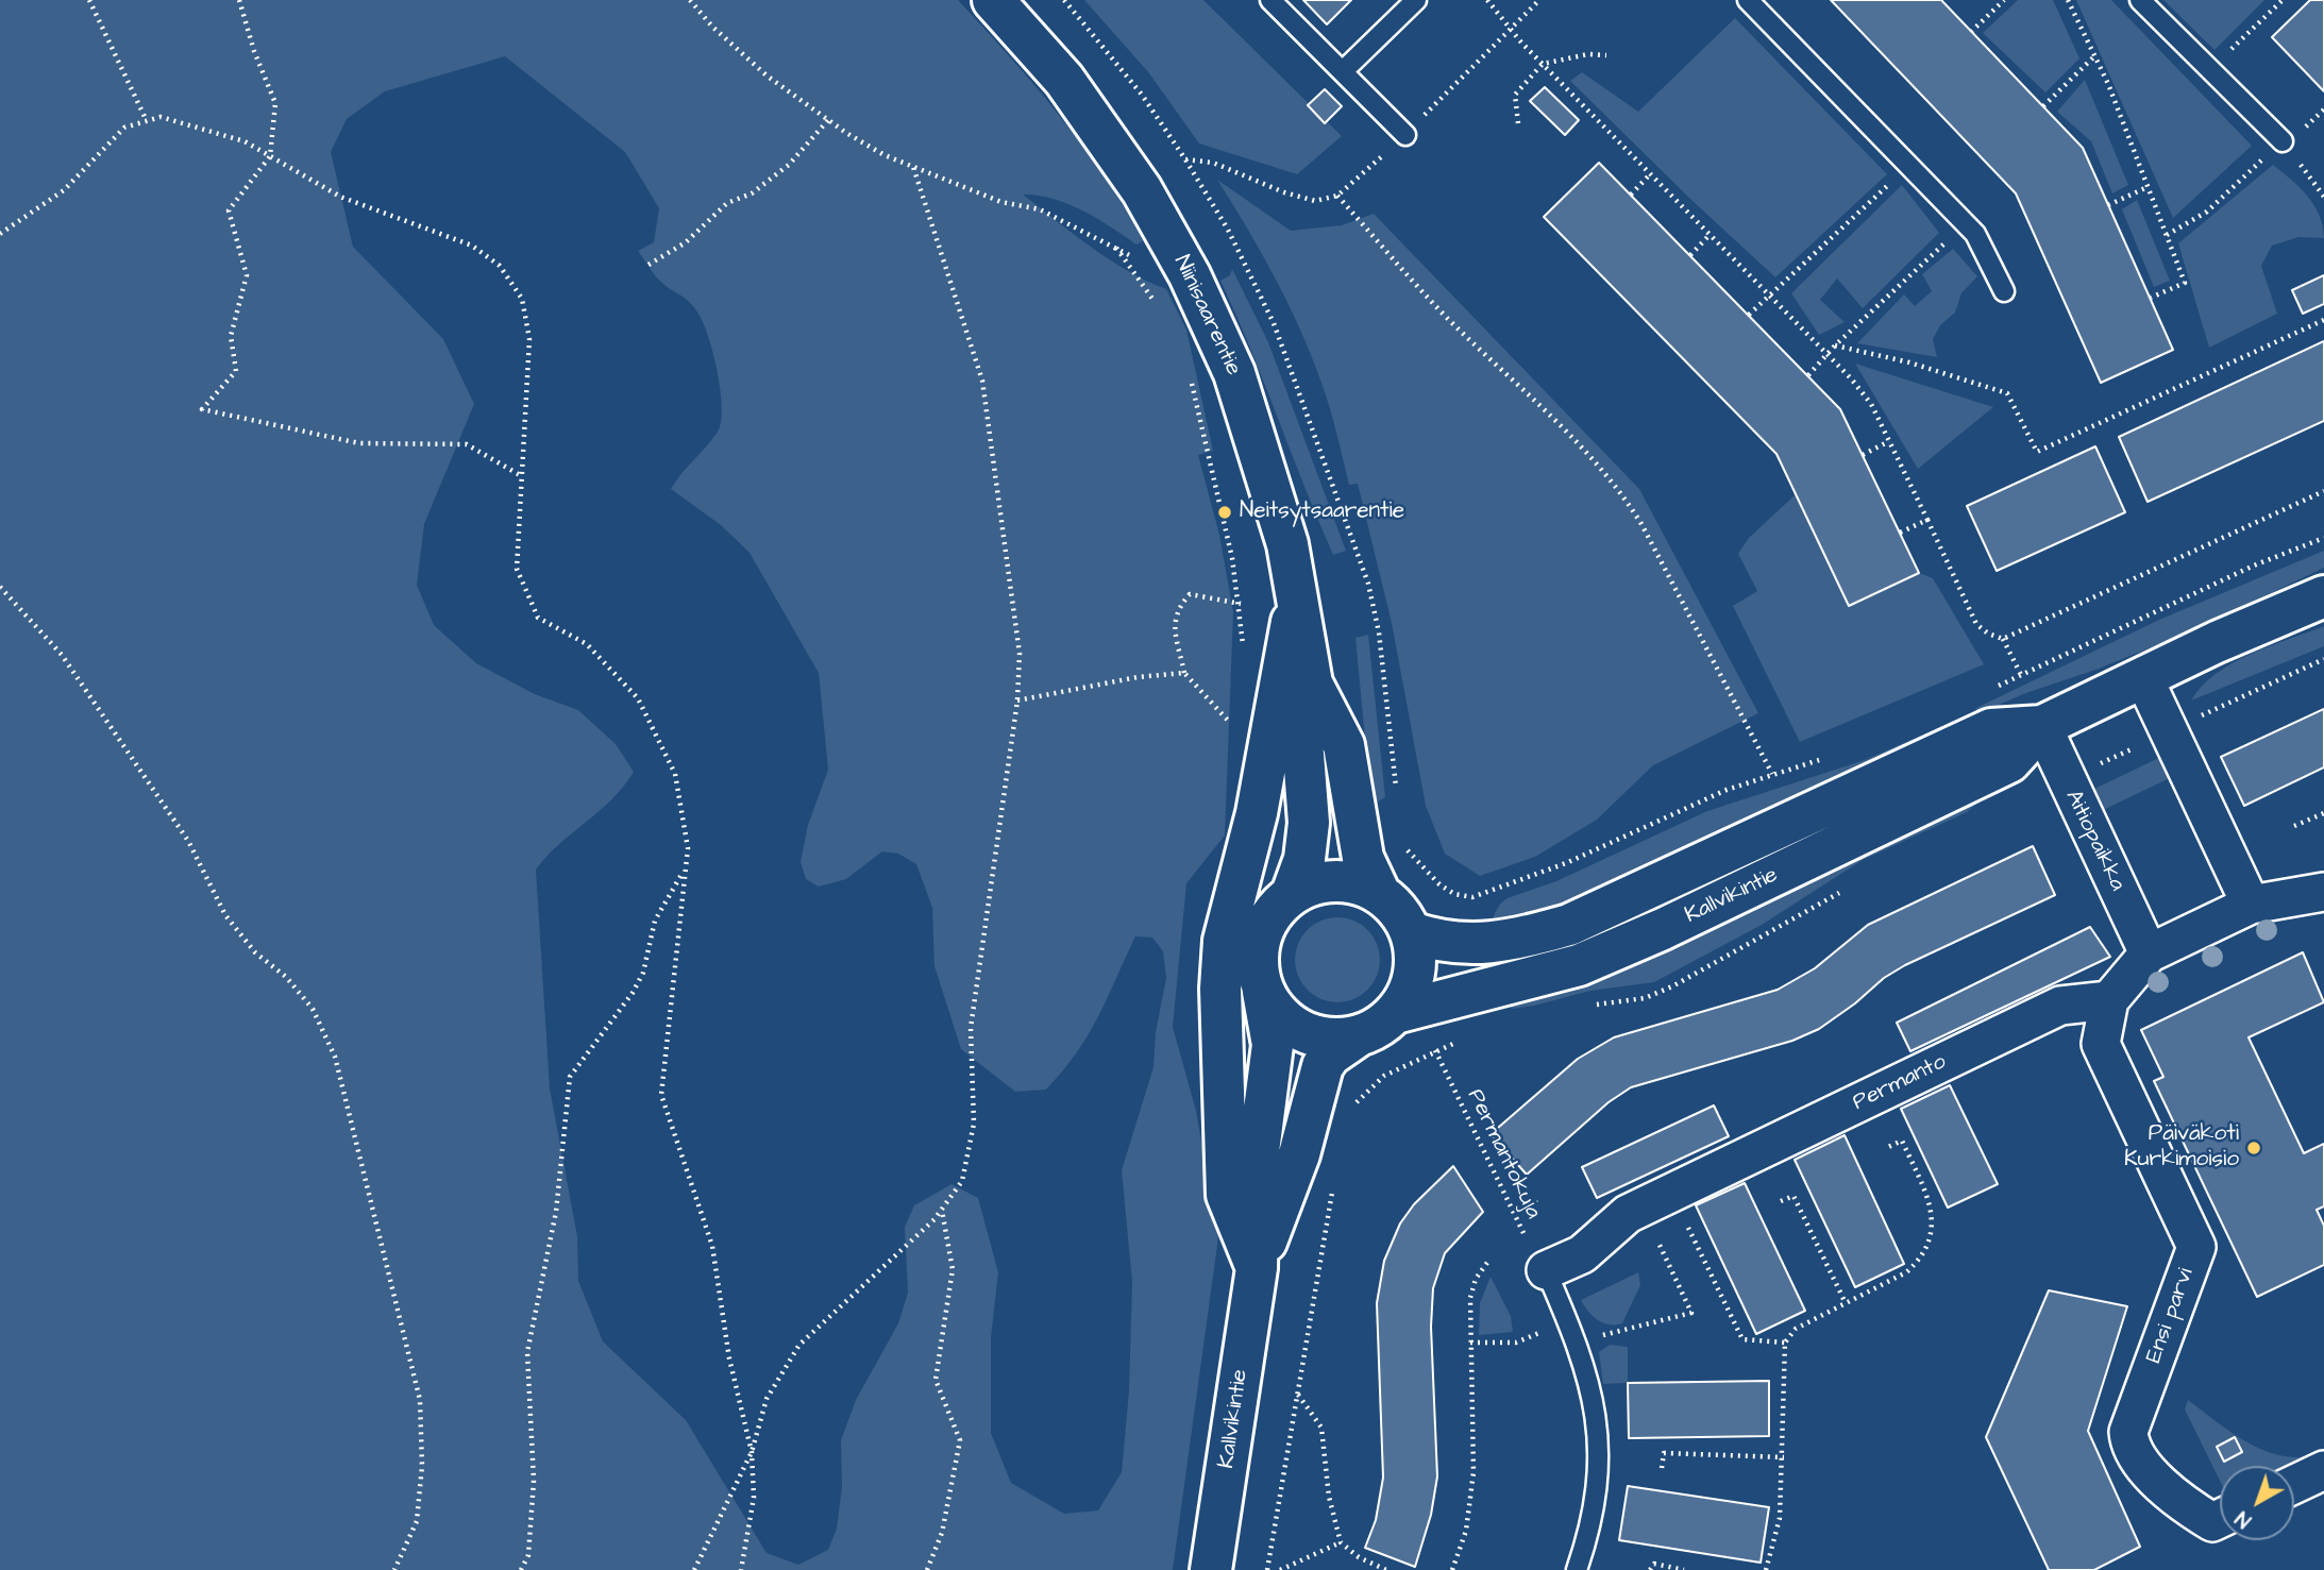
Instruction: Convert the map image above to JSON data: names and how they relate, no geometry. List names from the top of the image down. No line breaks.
{"streets":{"main road":["Niinisaarentie","Kallvikintie"],"street":["Aitiopaikka","Permanto","Ensi parvi"],"path":["Permantokuja"]},"crossings":[["Niinisaarentie","Kallvikintie"],["Aitiopaikka","Kallvikintie"],["Permanto","Permantokuja"],["Permanto","Ensi parvi"]],"places":["Neitsytsaarentie","Päiväkoti Kurkimoisio"],"north":"bottom left"}
